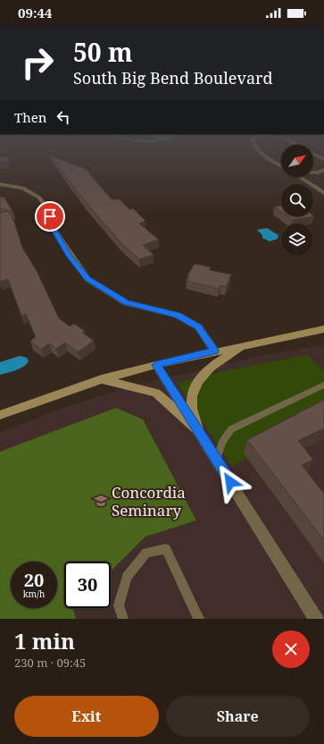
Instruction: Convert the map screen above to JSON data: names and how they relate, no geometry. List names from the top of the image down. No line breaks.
{"places":{"school or university":["Concordia Seminary"]},"north":"top right","page":{"status":"09:44","turn":["50 m","South Big Bend Boulevard"],"then":"Then","speed":"20 km/h","limit":"30","heading":["1 min","230 m · 09:45"],"buttons":["Exit","Share"]}}
